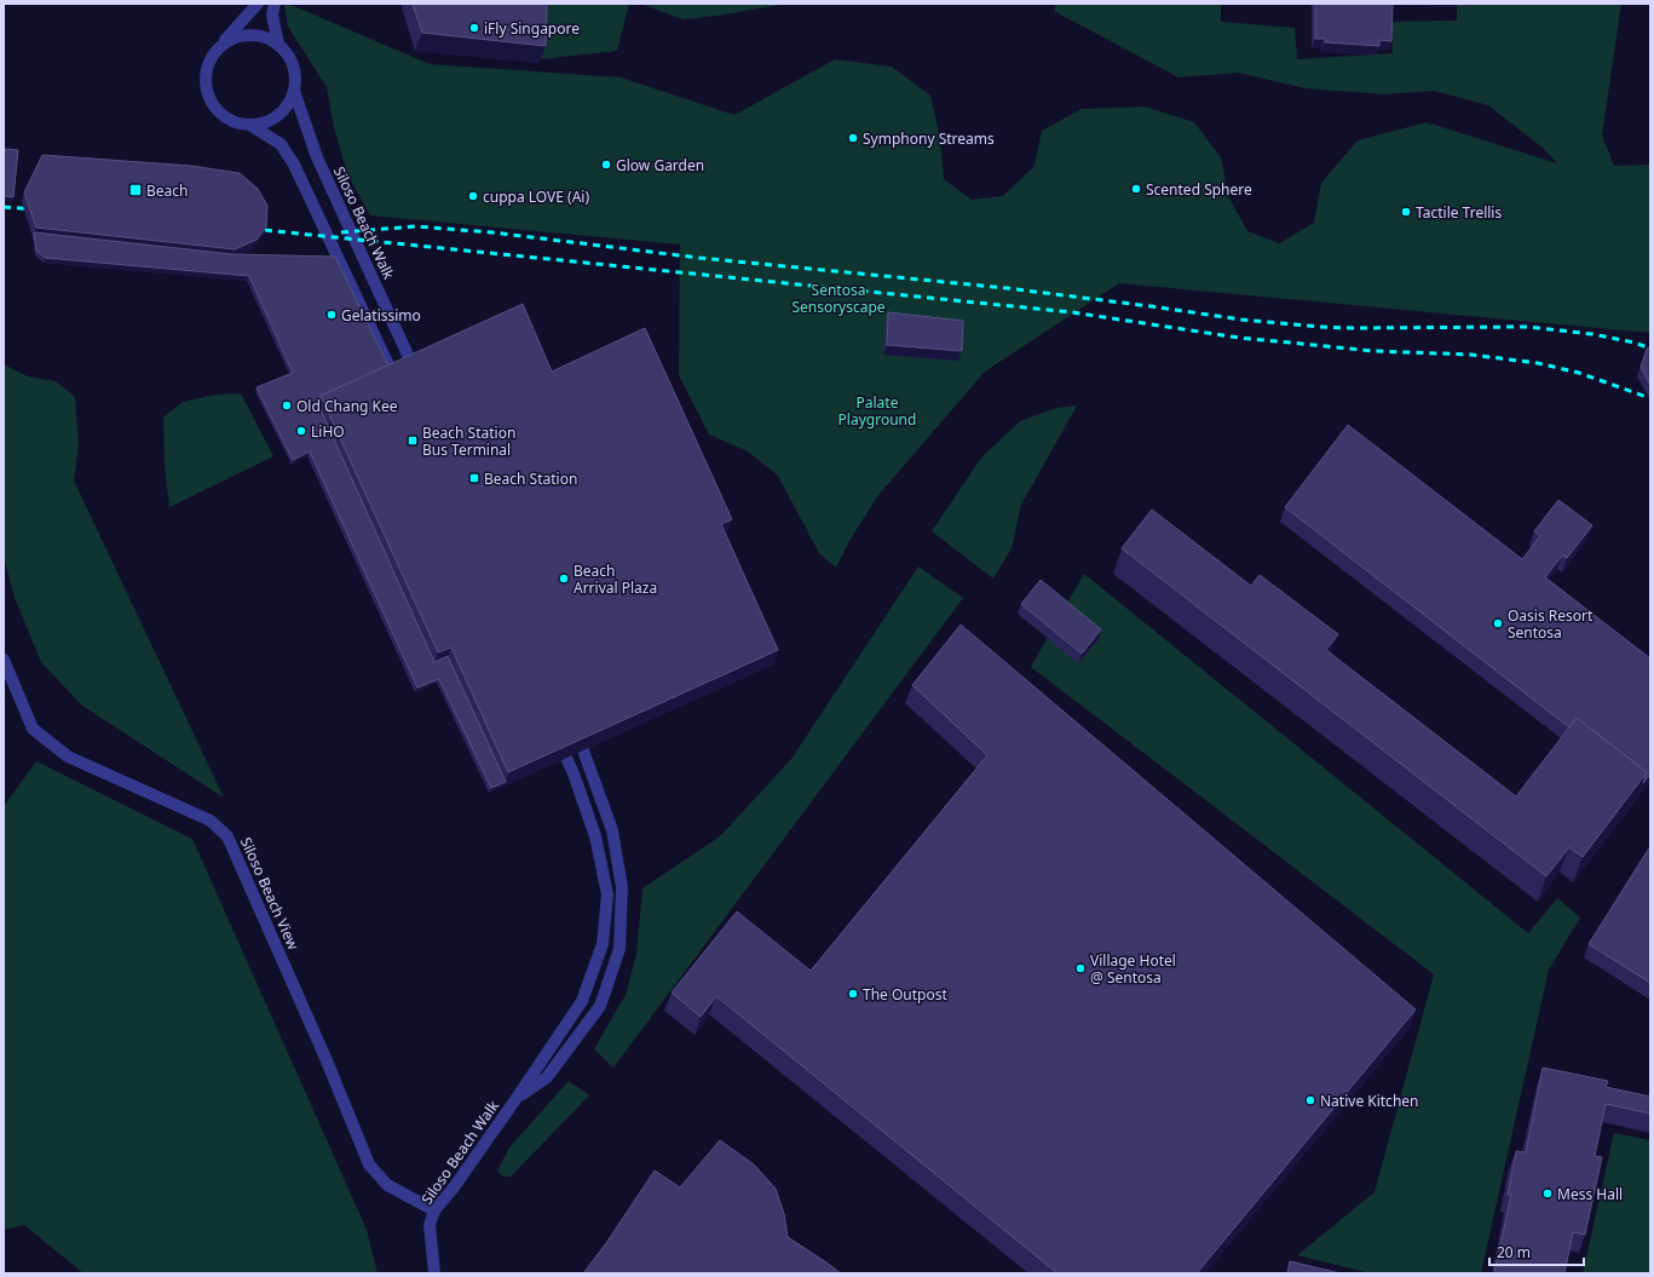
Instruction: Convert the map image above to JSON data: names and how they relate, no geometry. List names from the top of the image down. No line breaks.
{"streets":{"street":["Siloso Beach Walk","Siloso Beach View"]},"crossings":[["Siloso Beach Walk","Siloso Beach View"]],"parks":["Sentosa Sensoryscape","Palate Playground"],"places":{"other":["iFly Singapore","Symphony Streams","Glow Garden","Scented Sphere","cuppa LOVE (Ai)","Tactile Trellis","Gelatissimo","Old Chang Kee","LiHO","Beach Arrival Plaza","Oasis Resort Sentosa","Village Hotel @ Sentosa","The Outpost","Native Kitchen","Mess Hall"],"transit":["Beach","Beach Station Bus Terminal","Beach Station"]},"scale_bar":"20 m"}
